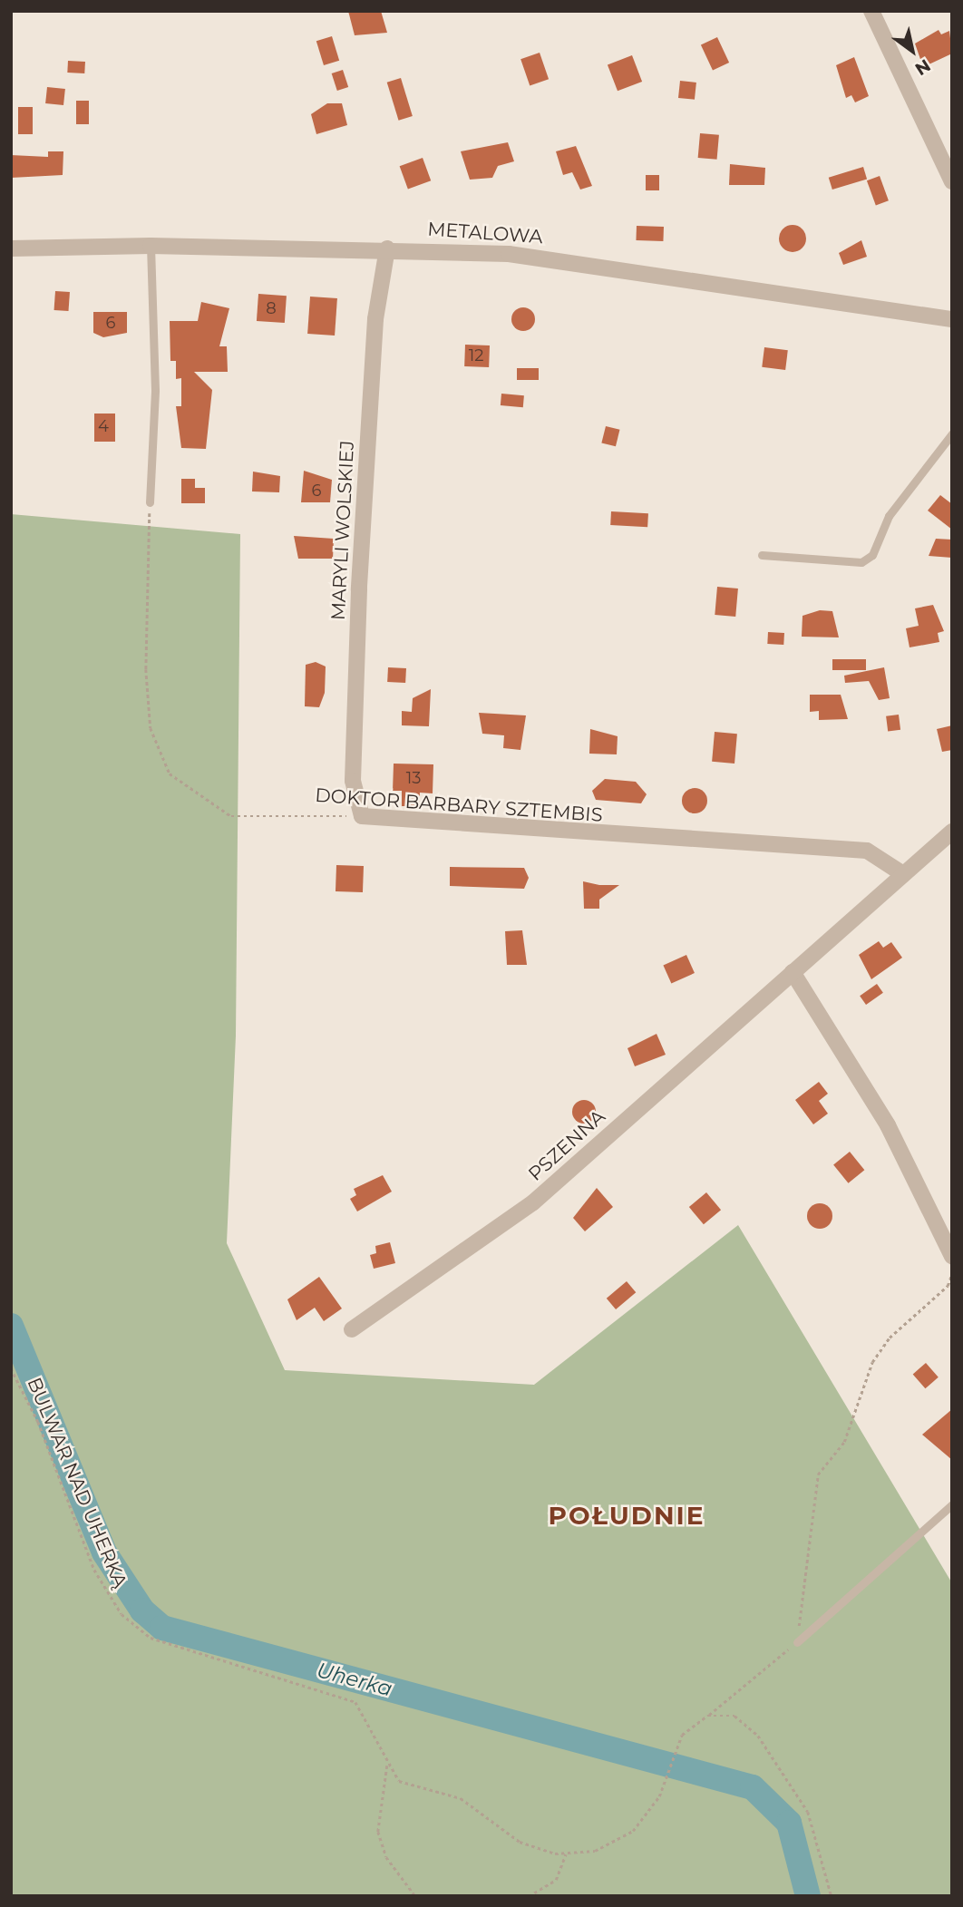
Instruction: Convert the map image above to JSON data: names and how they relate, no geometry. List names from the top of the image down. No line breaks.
{"streets":{"street":["METALOWA","MARYLI WOLSKIEJ","DOKTOR BARBARY SZTEMBIS","PSZENNA"],"path":["BULWAR NAD UHERKĄ"]},"crossings":[["METALOWA","MARYLI WOLSKIEJ"],["MARYLI WOLSKIEJ","DOKTOR BARBARY SZTEMBIS"],["DOKTOR BARBARY SZTEMBIS","PSZENNA"]],"districts":["POŁUDNIE"],"water":["Uherka"],"house_numbers":["8","6","12","4","6","13"],"north":"bottom right"}
